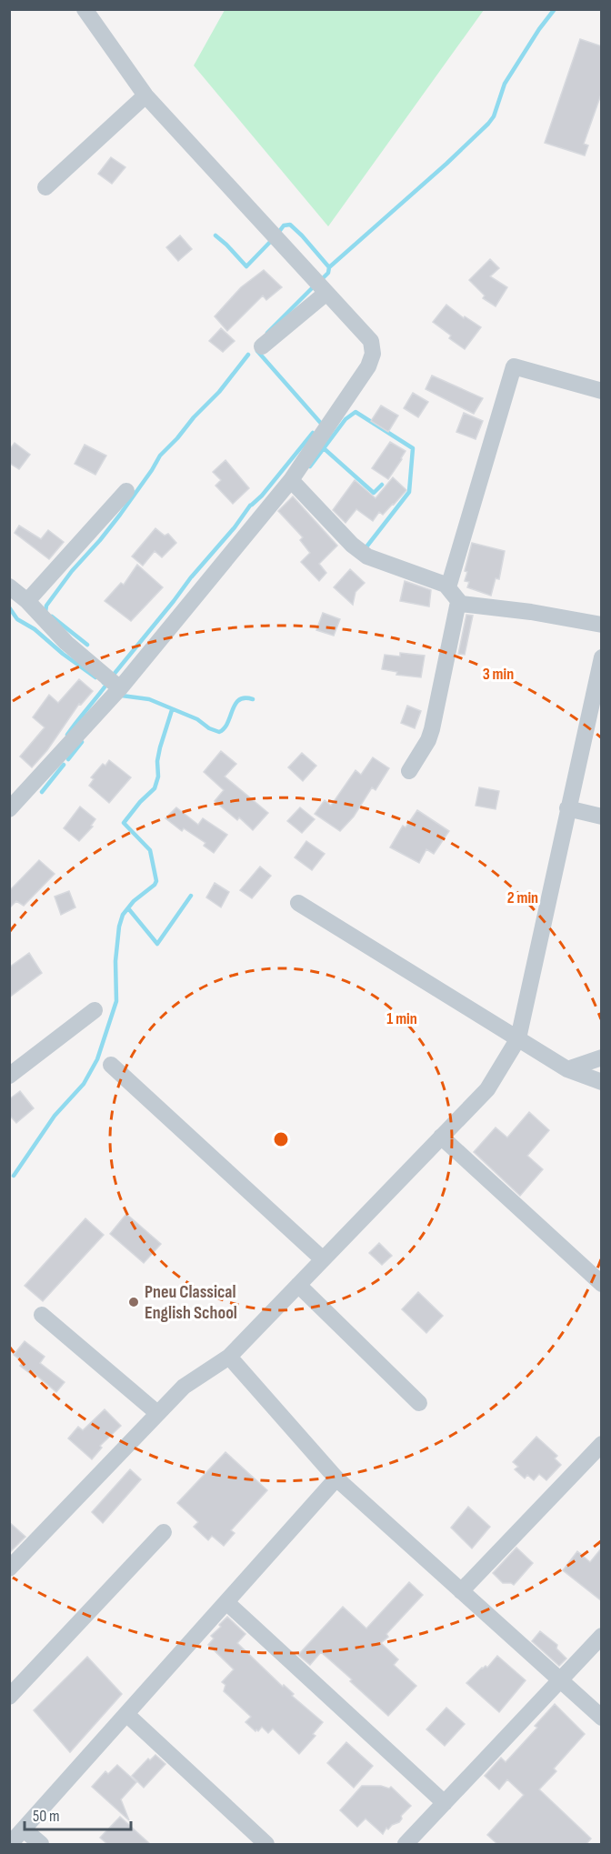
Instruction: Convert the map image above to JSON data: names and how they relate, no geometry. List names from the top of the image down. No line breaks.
{"places":["Pneu Classical English School"],"scale_bar":"50 m","rings":["3 min","2 min","1 min"]}
